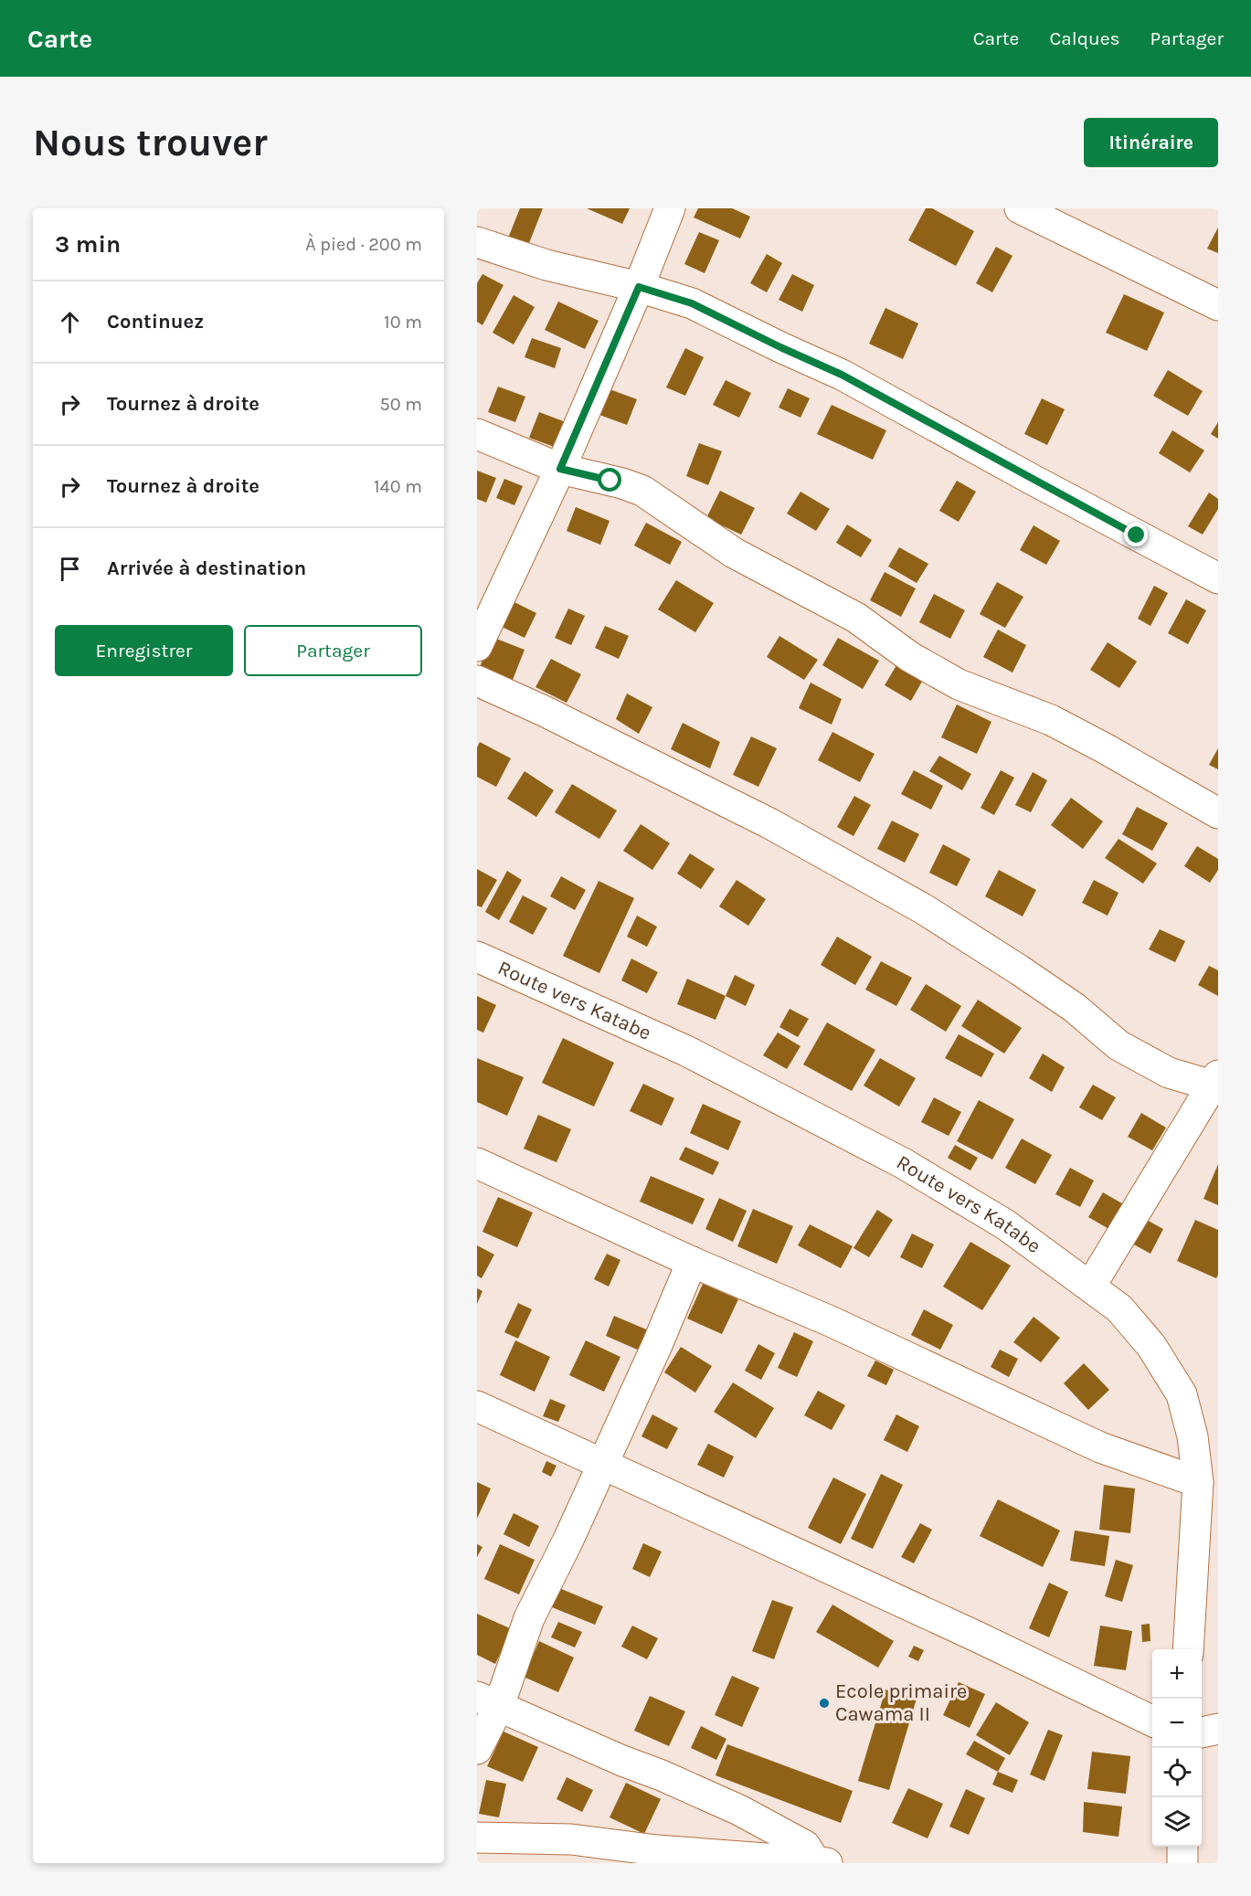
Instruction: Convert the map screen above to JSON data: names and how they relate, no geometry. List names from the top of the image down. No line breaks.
{"streets":{"street":["Route vers Katabe"]},"places":["Ecole primaire Cawama II"],"page":{"header":"Carte","nav":["Carte","Calques","Partager"],"buttons":["Itinéraire",["Enregistrer","Partager"]],"title":"Nous trouver","heading":["3 min","À pied · 200 m"],"list":[["Continuez","10 m"],["Tournez à droite","50 m"],["Tournez à droite","140 m"],"Arrivée à destination"],"map_buttons":["+","−"]}}
